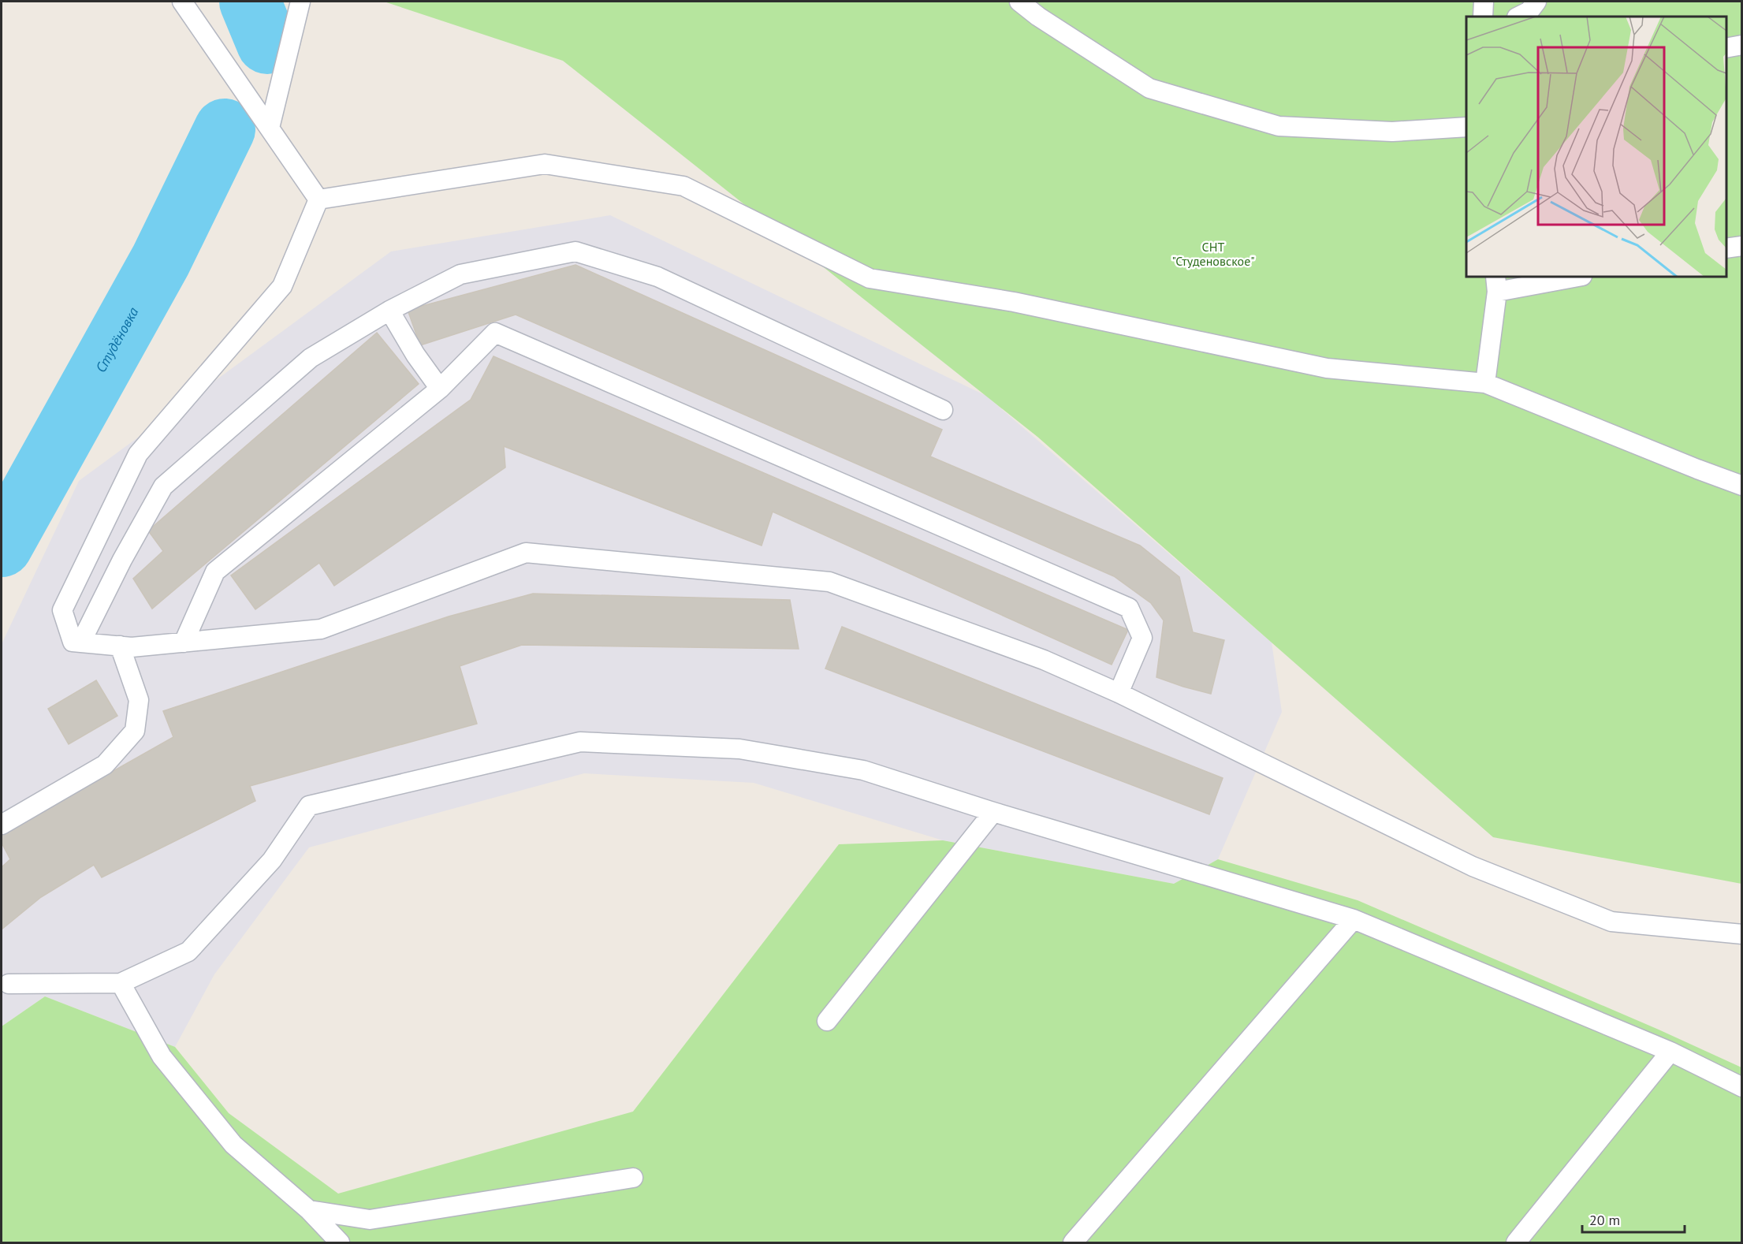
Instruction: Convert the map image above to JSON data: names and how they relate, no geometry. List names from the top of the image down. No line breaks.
{"water":["Студёновка"],"parks":["СНТ \"Студеновское\""],"scale_bar":"20 m"}
